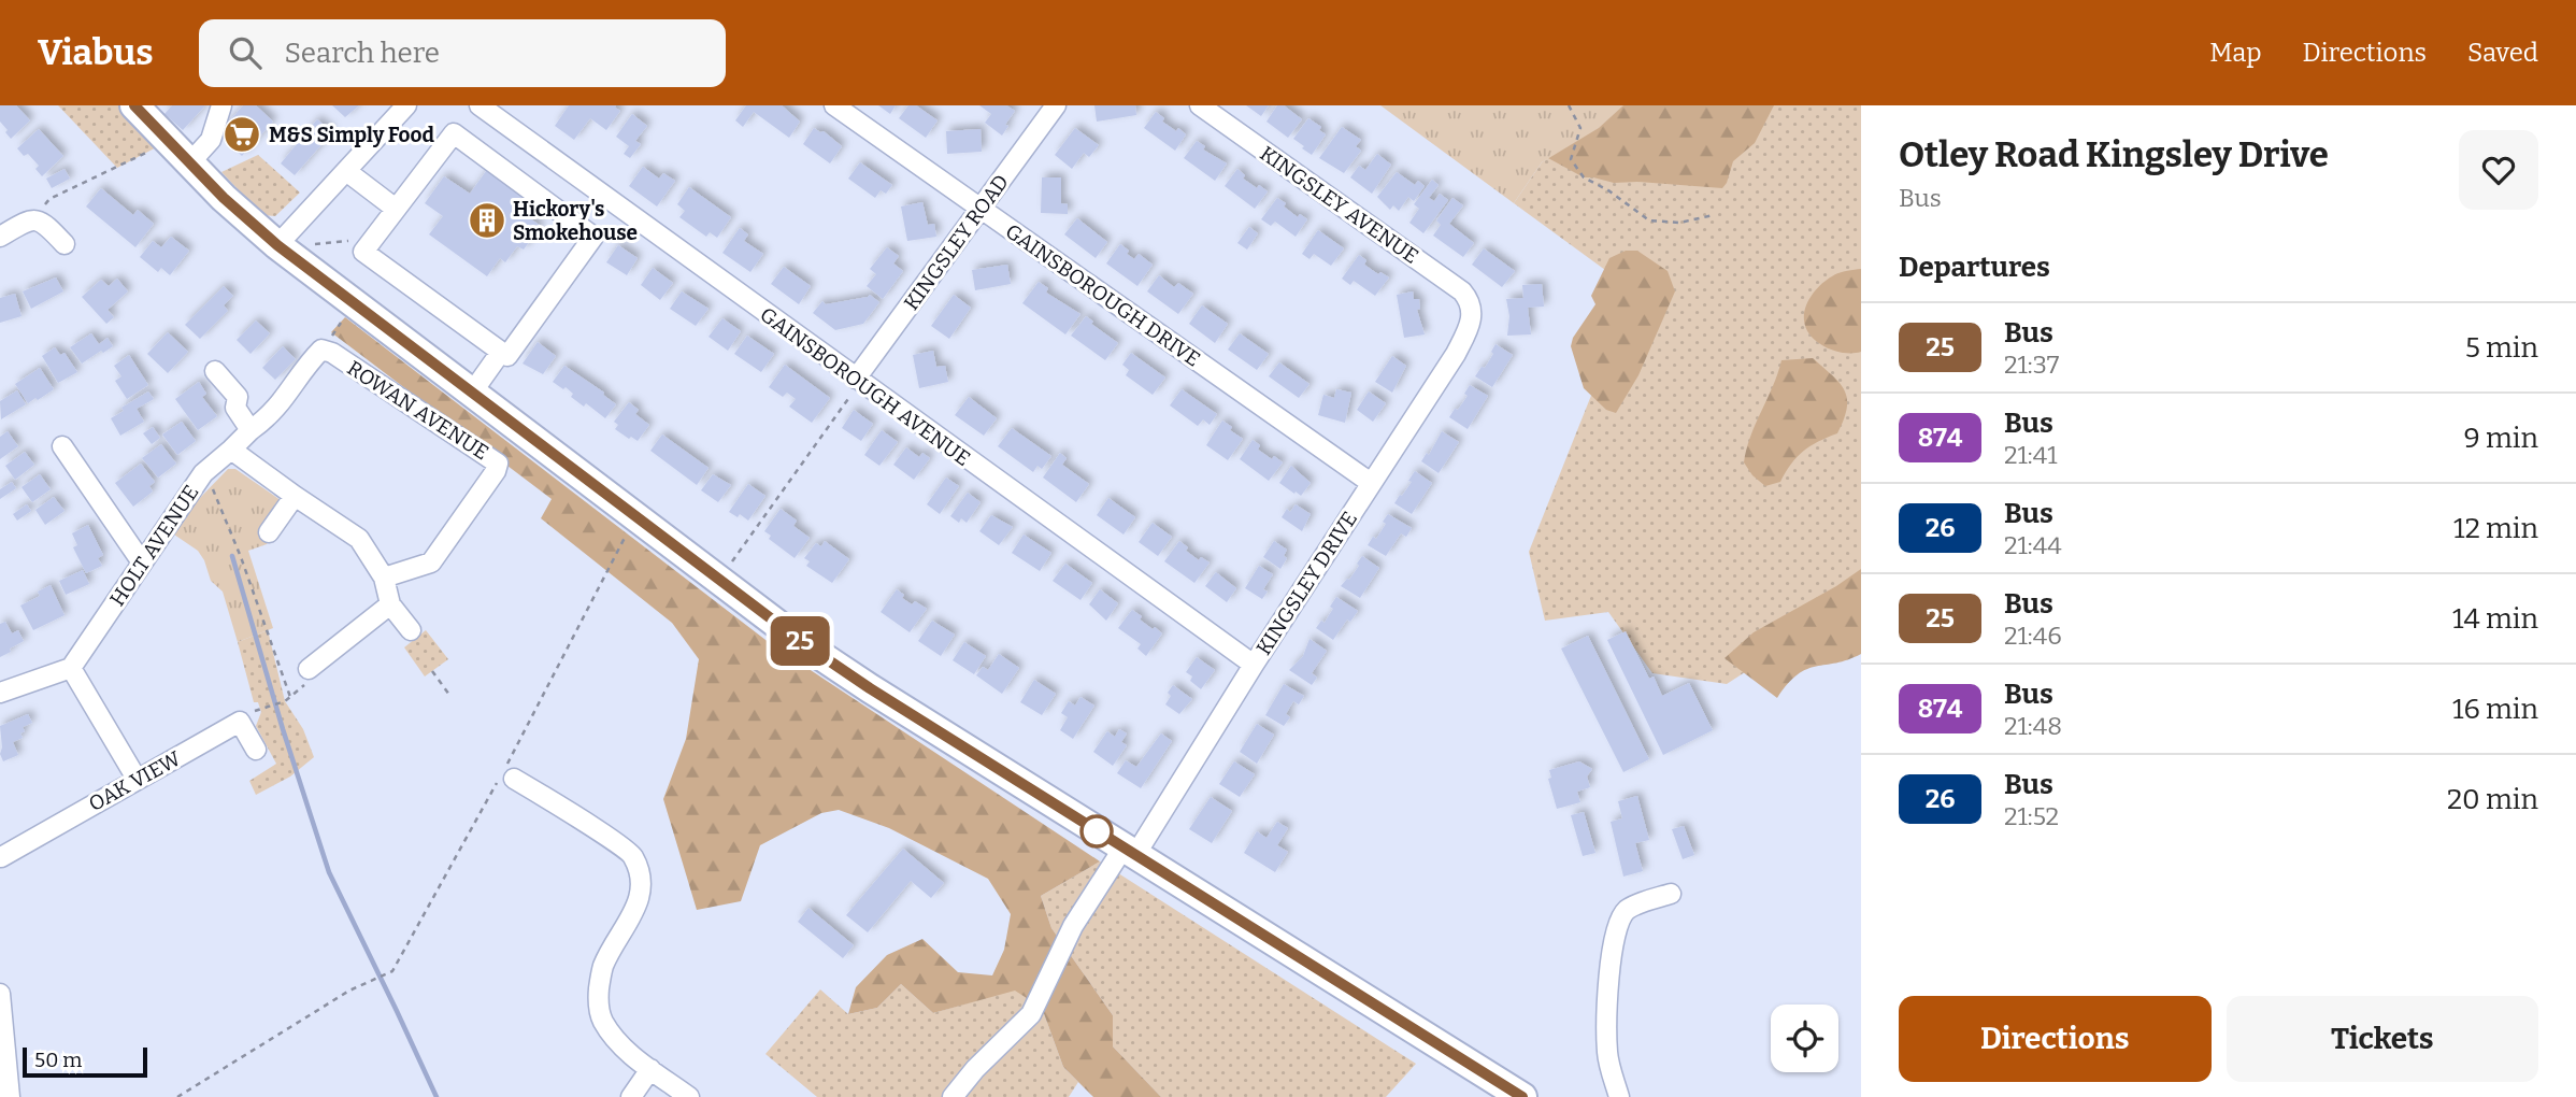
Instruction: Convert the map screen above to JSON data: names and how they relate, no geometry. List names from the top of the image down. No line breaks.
{"streets":{"street":["KINGSLEY AVENUE","KINGSLEY ROAD","GAINSBOROUGH DRIVE","GAINSBOROUGH AVENUE","ROWAN AVENUE","HOLT AVENUE","KINGSLEY DRIVE","OAK VIEW"]},"crossings":[["KINGSLEY AVENUE","KINGSLEY DRIVE"],["KINGSLEY ROAD","GAINSBOROUGH DRIVE"],["KINGSLEY ROAD","GAINSBOROUGH AVENUE"],["GAINSBOROUGH DRIVE","KINGSLEY DRIVE"],["GAINSBOROUGH AVENUE","KINGSLEY DRIVE"]],"places":{"supermarket":["M&S Simply Food"],"building":["Hickory's Smokehouse"]},"lines":["bus line 25"],"scale_bar":"50 m","page":{"header":"Viabus","search":"Search here","nav":["Map","Directions","Saved"],"on_map":"25","heading":[["Otley Road Kingsley Drive","Bus"],"Departures"],"list":[{"mark":"25","name":"Bus","note":"21:37","value":"5 min"},{"mark":"874","name":"Bus","note":"21:41","value":"9 min"},{"mark":"26","name":"Bus","note":"21:44","value":"12 min"},{"mark":"25","name":"Bus","note":"21:46","value":"14 min"},{"mark":"874","name":"Bus","note":"21:48","value":"16 min"},{"mark":"26","name":"Bus","note":"21:52","value":"20 min"}],"buttons":["Directions","Tickets"],"scale":"50 m"}}
